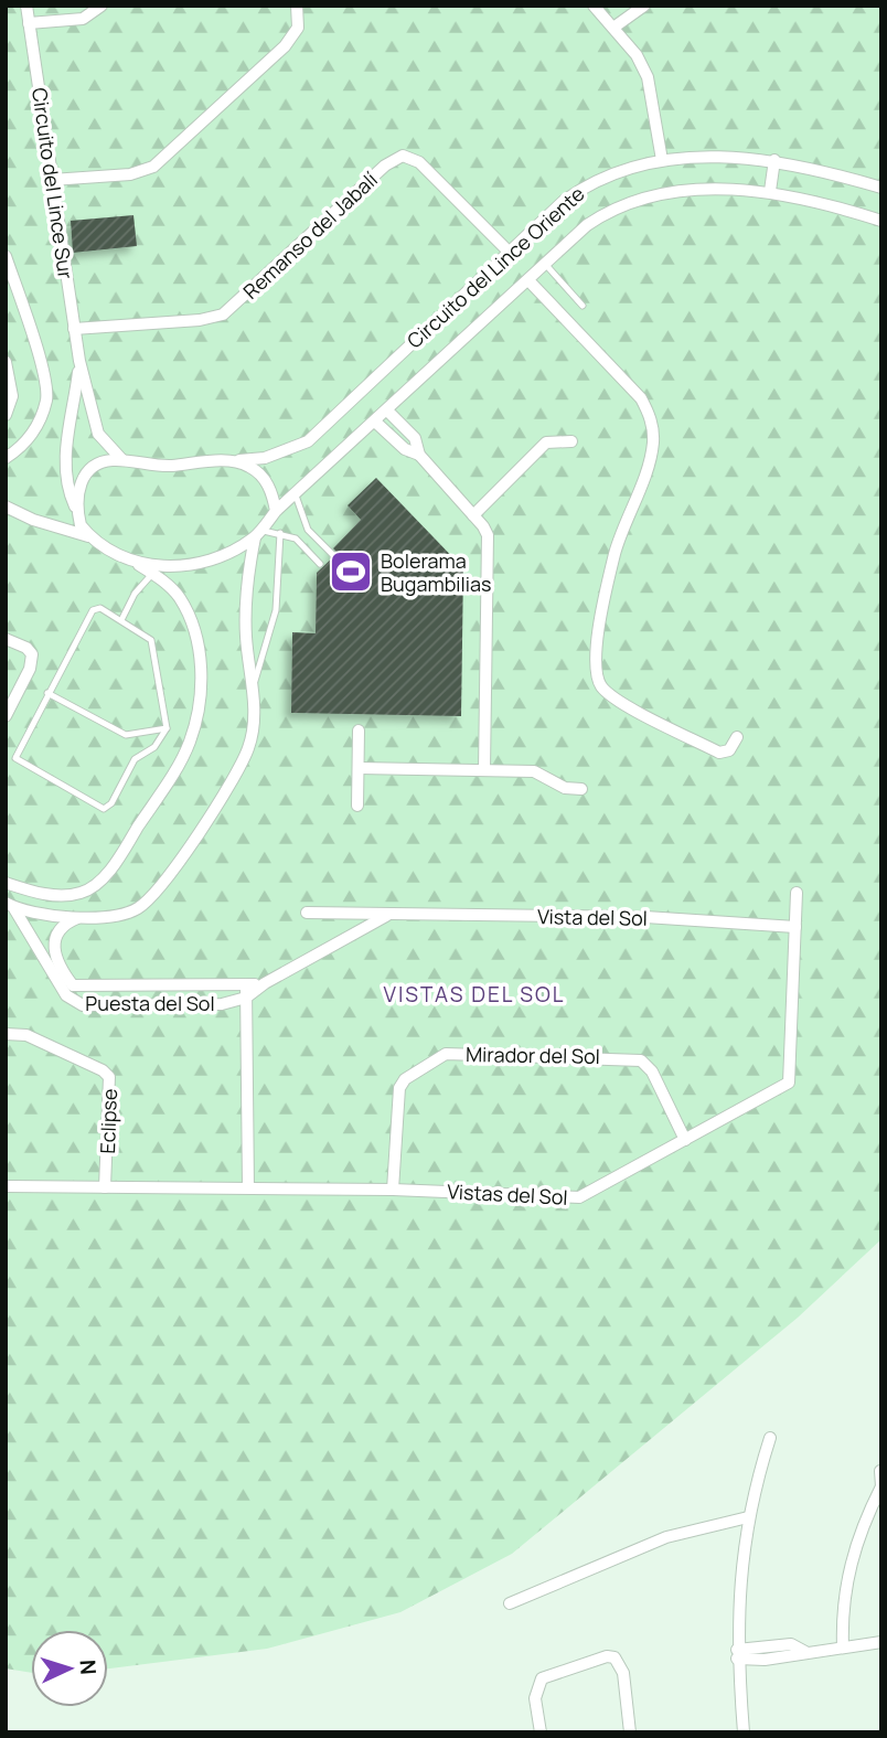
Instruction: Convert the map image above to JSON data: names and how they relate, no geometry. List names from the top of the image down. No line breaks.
{"streets":{"street":["Circuito del Lince Sur","Remanso del Jabalí","Circuito del Lince Oriente","Vista del Sol","Puesta del Sol","Mirador del Sol","Eclipse","Vistas del Sol"]},"crossings":[["Circuito del Lince Sur","Remanso del Jabalí"],["Circuito del Lince Sur","Circuito del Lince Oriente"],["Remanso del Jabalí","Circuito del Lince Oriente"],["Vista del Sol","Vistas del Sol"],["Mirador del Sol","Vistas del Sol"],["Eclipse","Vistas del Sol"]],"districts":["VISTAS DEL SOL"],"places":{"sports":["Bolerama Bugambilias"]},"north":"right"}
